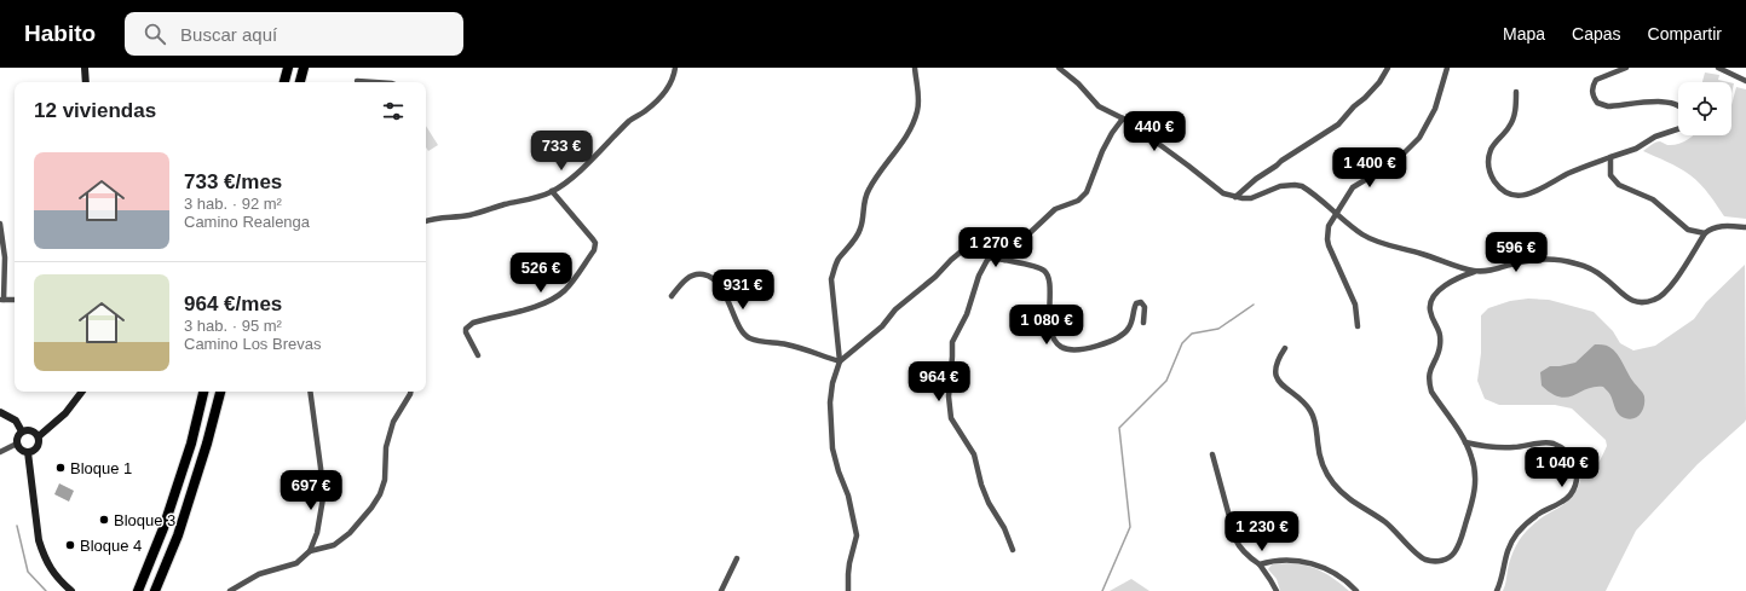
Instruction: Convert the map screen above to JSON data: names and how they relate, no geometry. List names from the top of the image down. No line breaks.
{"places":["Bloque 1","Bloque 3","Bloque 4"],"page":{"header":"Habito","search":"Buscar aquí","nav":["Mapa","Capas","Compartir"],"heading":"12 viviendas","price":["440 €","733 €","1 400 €","1 270 €","596 €","526 €","931 €","1 080 €","964 €","1 040 €","697 €","1 230 €"],"list":[{"name":"733 €/mes","note":"3 hab. · 92 m² · Camino Realenga"},{"name":"964 €/mes","note":"3 hab. · 95 m² · Camino Los Brevas"}]}}
